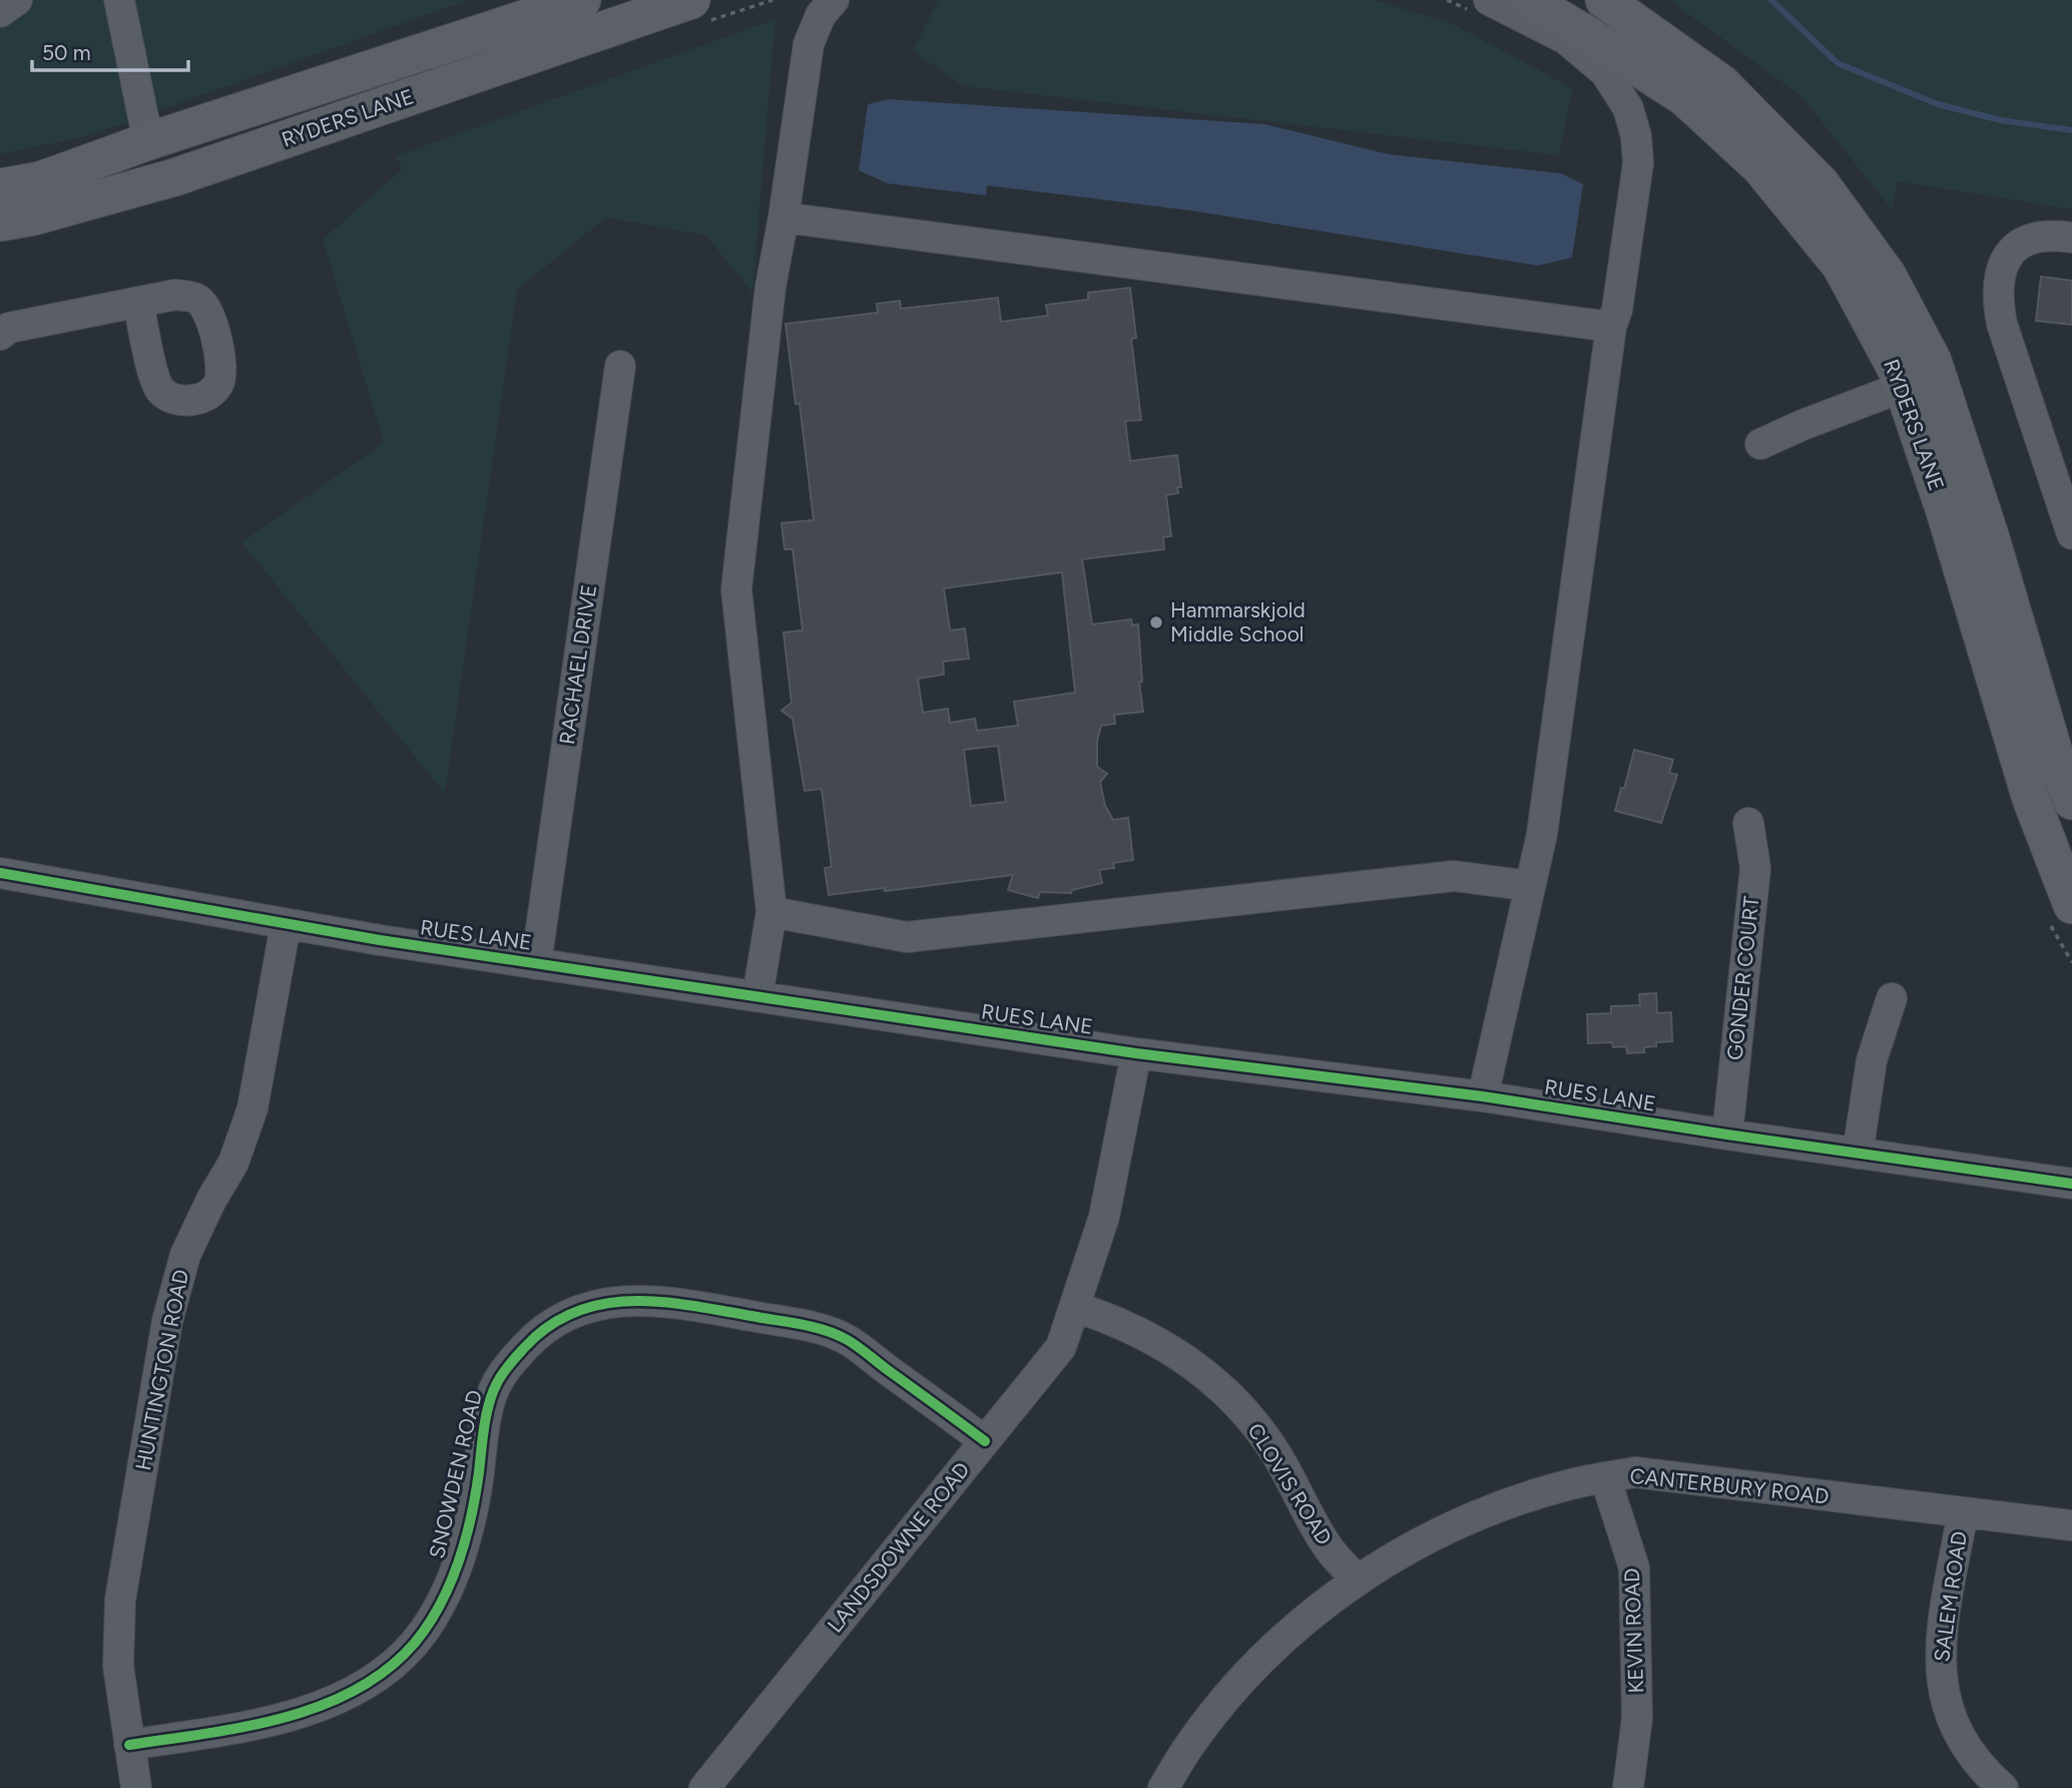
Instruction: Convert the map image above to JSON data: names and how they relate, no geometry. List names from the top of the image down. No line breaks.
{"streets":{"main road":["RYDERS LANE"],"street":["RACHAEL DRIVE","RUES LANE","GONDER COURT","HUNTINGTON ROAD","SNOWDEN ROAD","CLOVIS ROAD","CANTERBURY ROAD","LANDSDOWNE ROAD","SALEM ROAD","KEVIN ROAD"]},"crossings":[["RACHAEL DRIVE","RUES LANE"],["RUES LANE","GONDER COURT"],["RUES LANE","HUNTINGTON ROAD"],["RUES LANE","LANDSDOWNE ROAD"],["HUNTINGTON ROAD","SNOWDEN ROAD"],["SNOWDEN ROAD","LANDSDOWNE ROAD"],["CLOVIS ROAD","CANTERBURY ROAD"],["CLOVIS ROAD","LANDSDOWNE ROAD"],["CANTERBURY ROAD","SALEM ROAD"],["CANTERBURY ROAD","KEVIN ROAD"]],"places":["Hammarskjold Middle School"],"scale_bar":"50 m"}
